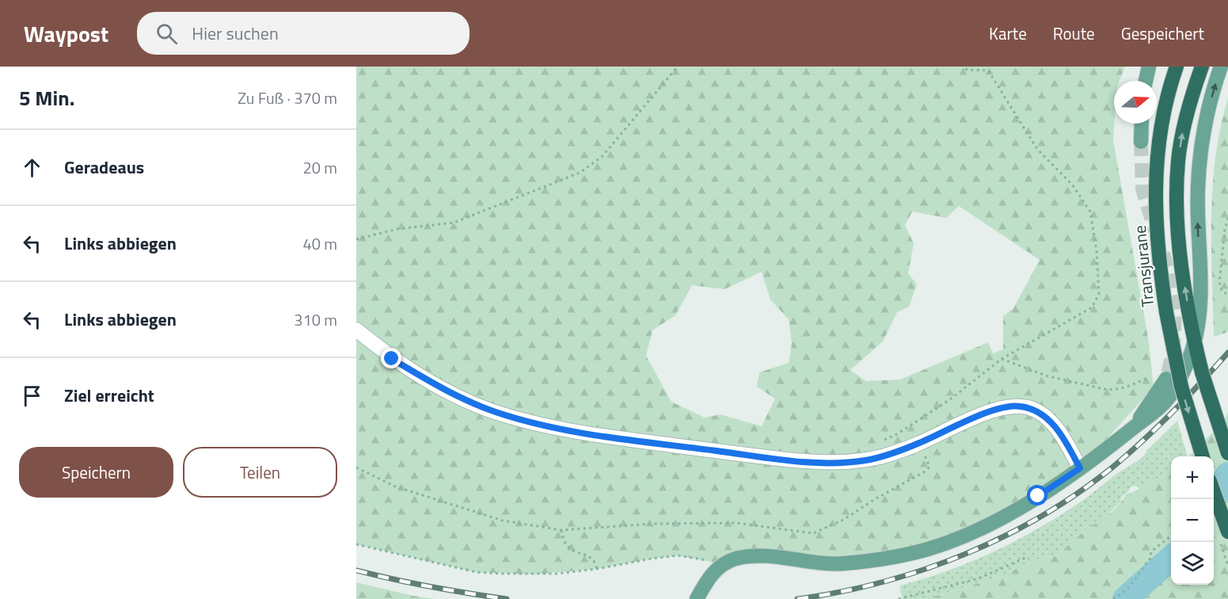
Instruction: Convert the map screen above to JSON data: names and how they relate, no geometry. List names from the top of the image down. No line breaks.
{"streets":{"highway":["Transjurane"]},"north":"right","page":{"header":"Waypost","search":"Hier suchen","nav":["Karte","Route","Gespeichert"],"heading":["5 Min.","Zu Fuß · 370 m"],"list":[["Geradeaus","20 m"],["Links abbiegen","40 m"],["Links abbiegen","310 m"],"Ziel erreicht"],"buttons":["Speichern","Teilen"],"map_buttons":["+","−"]}}
